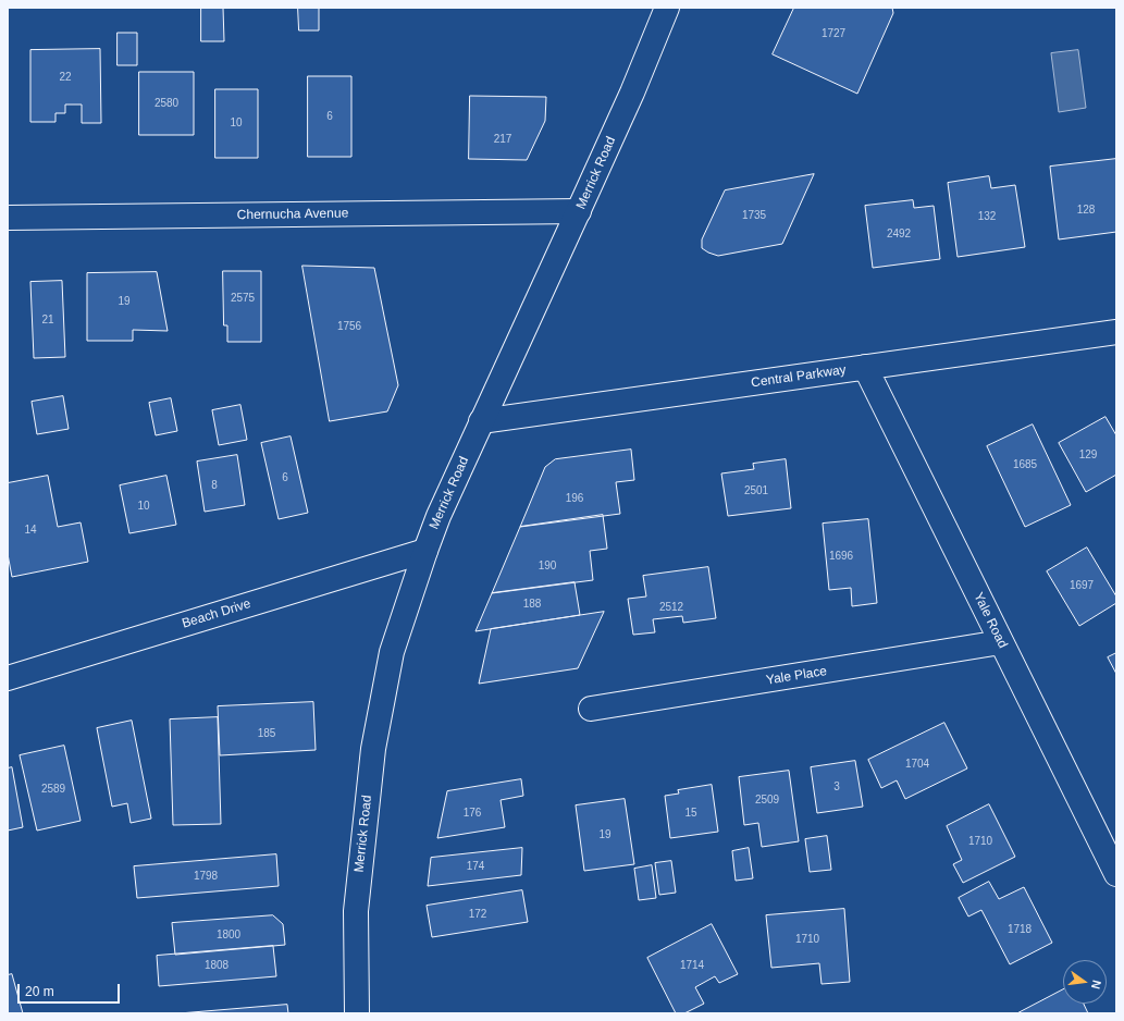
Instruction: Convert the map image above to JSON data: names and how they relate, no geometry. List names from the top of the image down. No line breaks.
{"streets":{"street":["Merrick Road","Chernucha Avenue","Central Parkway","Beach Drive","Yale Road","Yale Place"]},"crossings":[["Merrick Road","Chernucha Avenue"],["Merrick Road","Central Parkway"],["Merrick Road","Beach Drive"],["Central Parkway","Yale Road"],["Yale Road","Yale Place"]],"house_numbers":["1727","22","2580","6","10","217","128","1735","132","2492","2575","19","21","1756","129","1685","6","8","2501","196","10","14","1696","190","1697","188","2512","185","1704","3","2589","2509","176","15","19","1710","174","1798","172","1718","1800","1710","1808","1714"],"scale_bar":"20 m","north":"right"}
